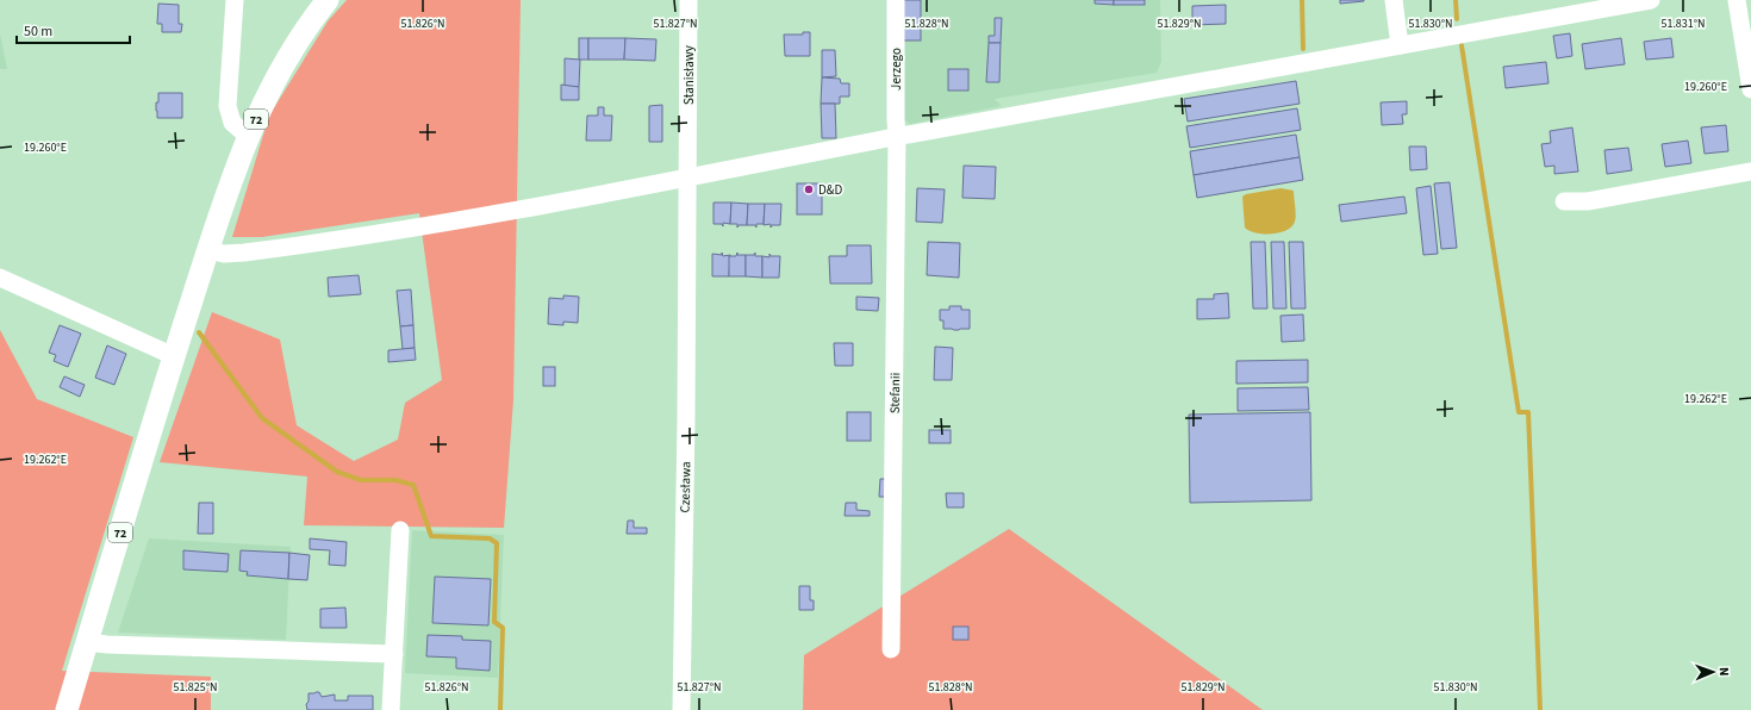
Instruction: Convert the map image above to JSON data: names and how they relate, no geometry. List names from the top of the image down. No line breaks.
{"streets":{"main road":["72"],"street":["Jerzego","Stanisławy","Stefanii","Czesława"]},"crossings":[["Jerzego","Stefanii"],["Stanisławy","Czesława"]],"places":["D&D"],"scale_bar":"50 m","north":"right","coordinates":["51.826°N","51.827°N","51.828°N","51.829°N","51.830°N","51.831°N","19.260°E","19.262°E","51.825°N"]}
